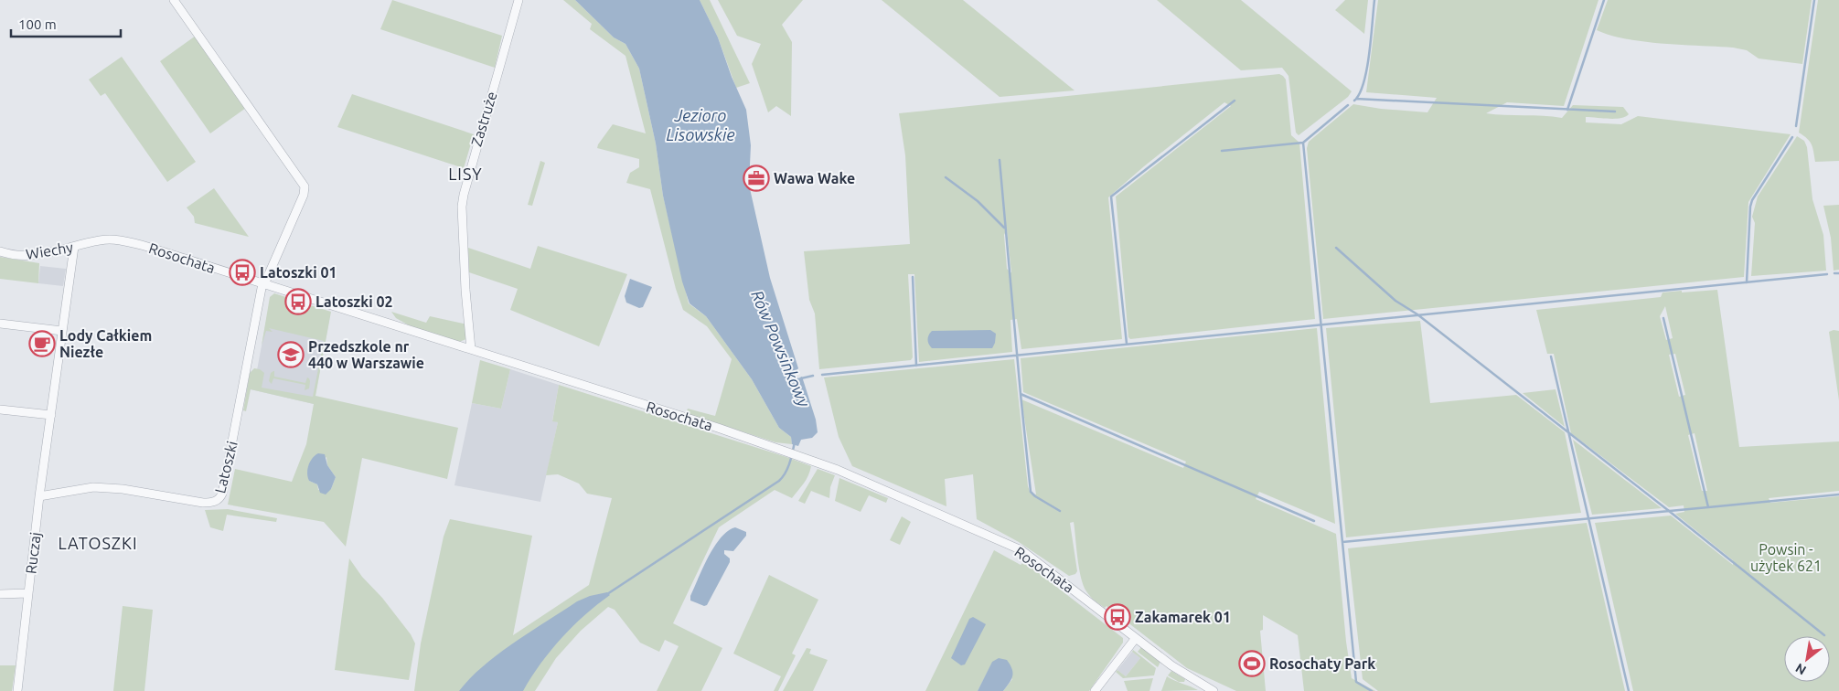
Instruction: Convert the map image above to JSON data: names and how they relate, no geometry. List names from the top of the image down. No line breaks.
{"streets":{"street":["Zastruże","Wiechy","Rosochata","Latoszki","Ruczaj"]},"crossings":[["Zastruże","Rosochata"],["Wiechy","Rosochata"],["Wiechy","Ruczaj"],["Rosochata","Latoszki"],["Latoszki","Ruczaj"]],"districts":["LISY","LATOSZKI"],"water":["Jezioro Lisowskie","Rów Powsinkowy"],"parks":["Powsin - użytek 621"],"places":{"office":["Wawa Wake"],"bus stop":["Latoszki 01","Latoszki 02","Zakamarek 01"],"cafe":["Lody Całkiem Niezłe"],"school or university":["Przedszkole nr 440 w Warszawie"],"sports":["Rosochaty Park"]},"scale_bar":"100 m","north":"bottom left"}
